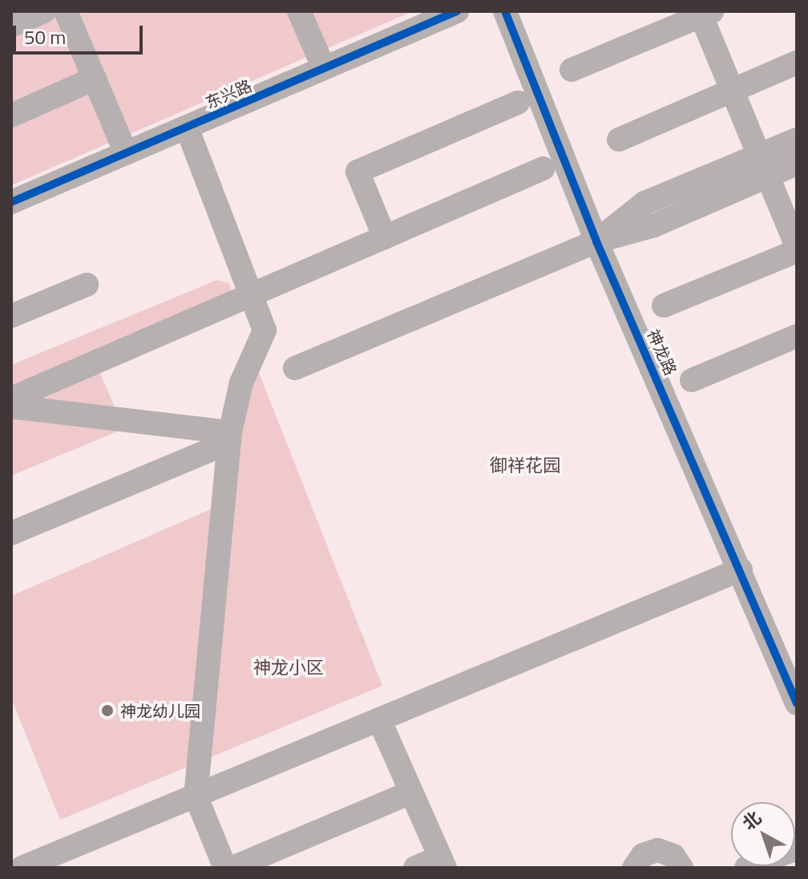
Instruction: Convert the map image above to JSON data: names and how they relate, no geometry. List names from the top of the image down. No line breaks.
{"streets":{"street":["东兴路","神龙路"]},"districts":["御祥花园","神龙小区"],"places":["神龙幼儿园"],"scale_bar":"50 m","north":"top left"}
